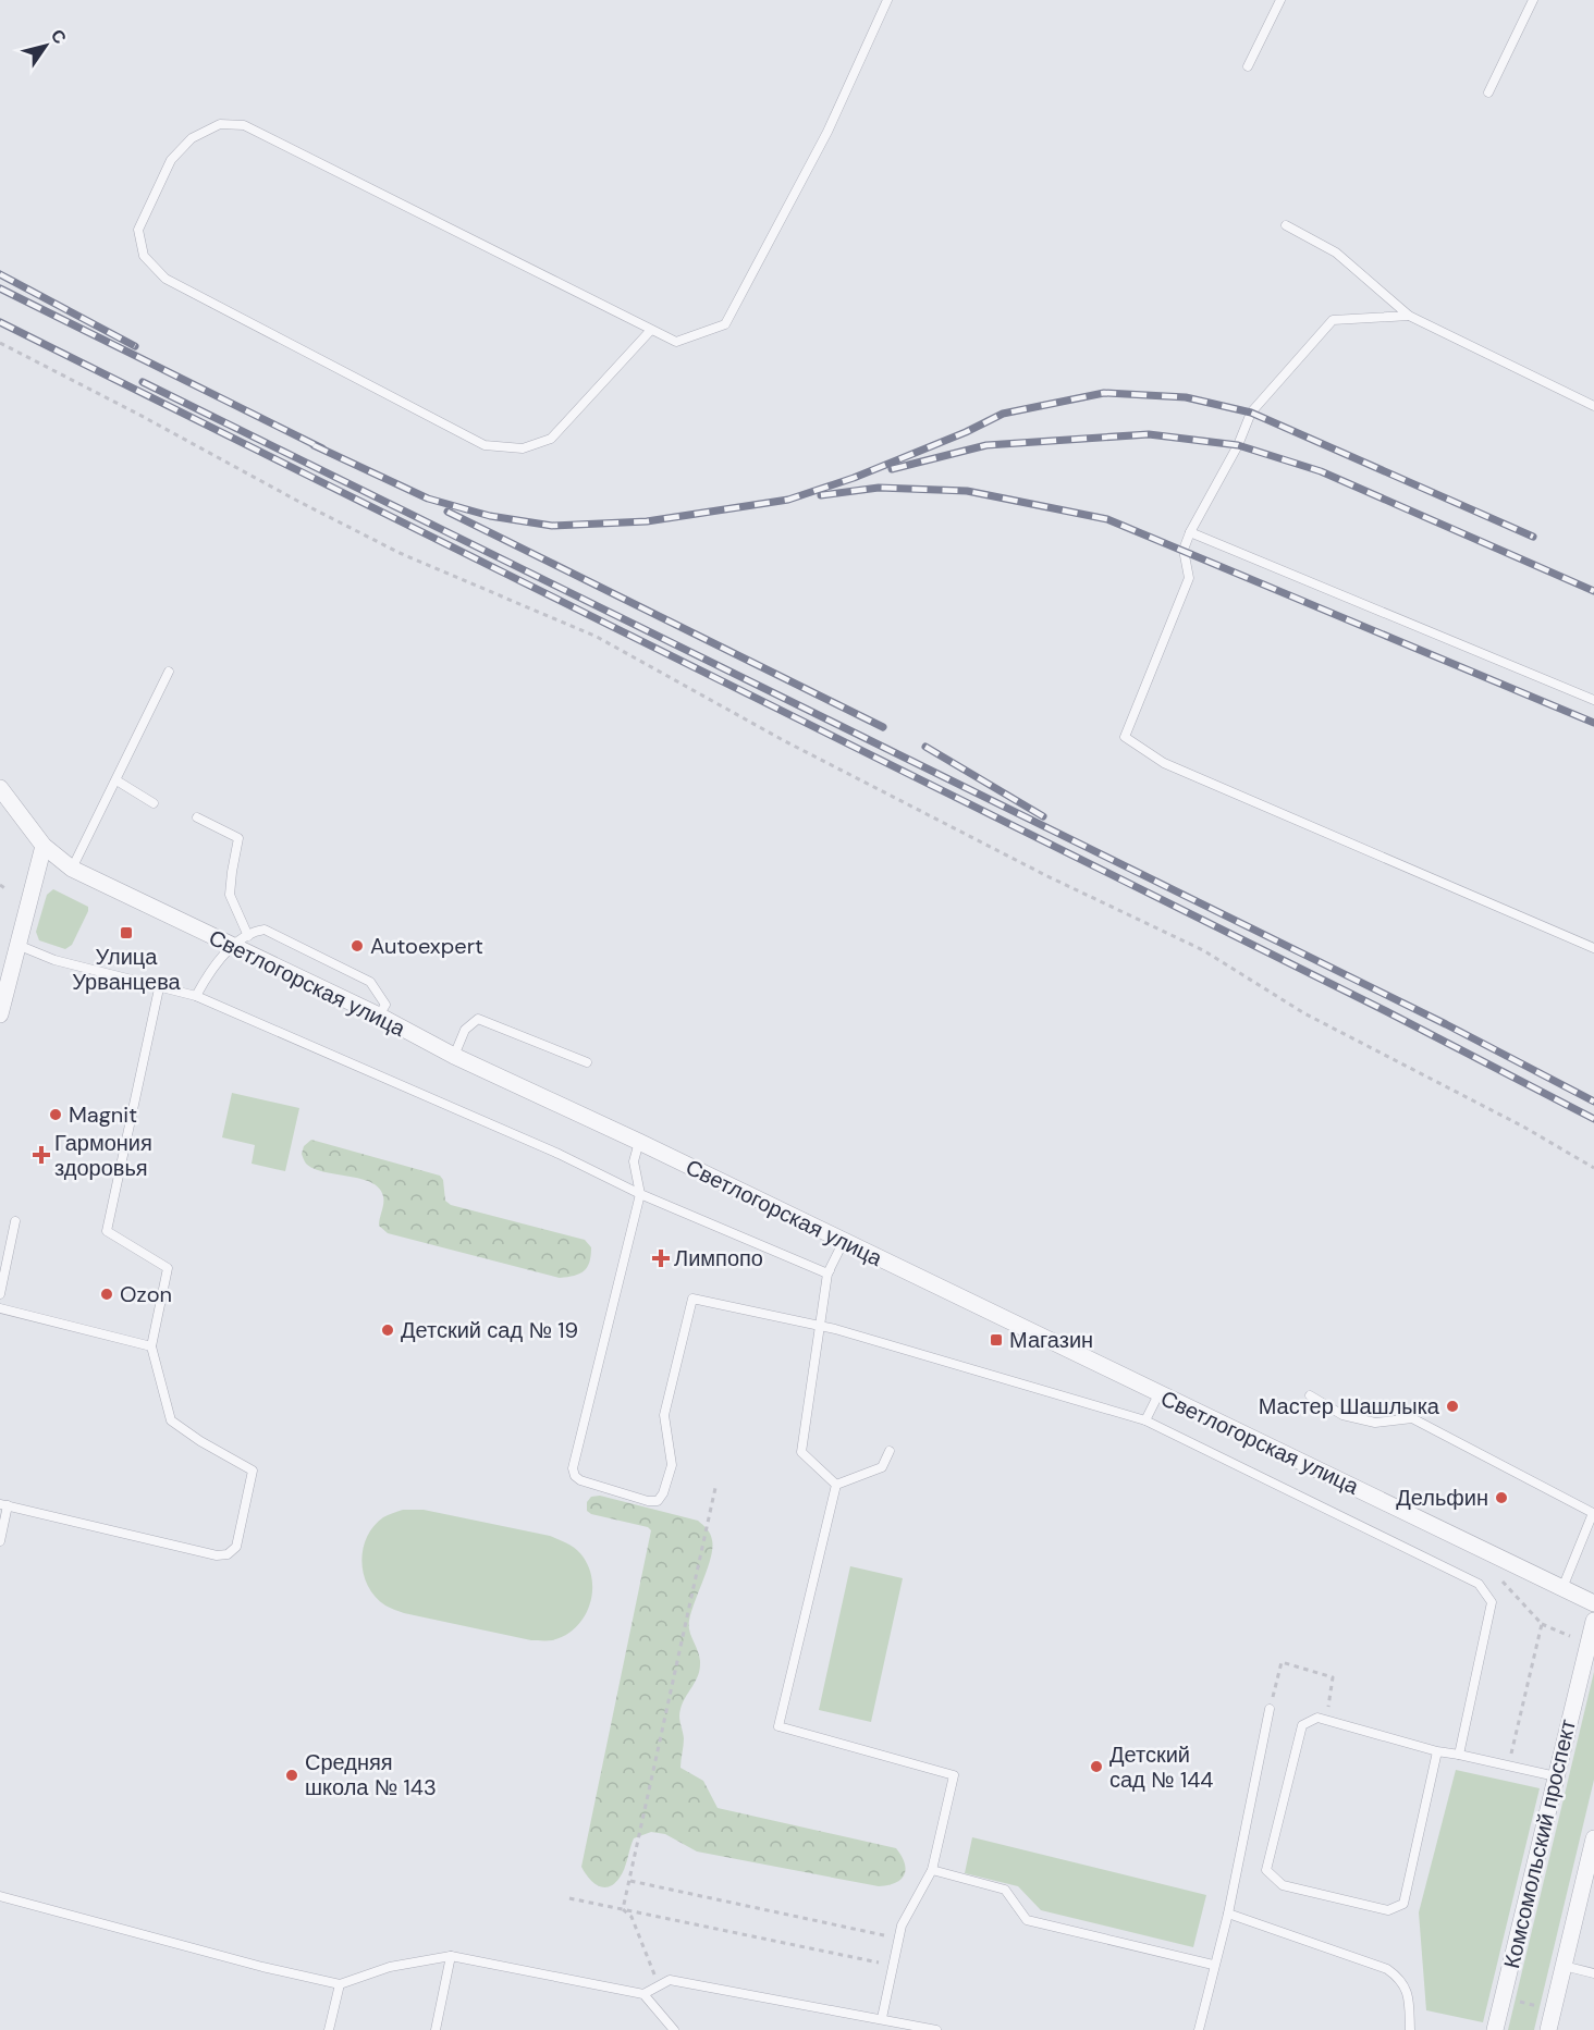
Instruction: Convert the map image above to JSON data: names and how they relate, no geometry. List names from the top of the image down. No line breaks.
{"streets":{"street":["Светлогорская улица","Комсомольский проспект"]},"places":{"transit":["Улица Урванцева","Магазин"],"other":["Autoexpert","Magnit","Ozon","Детский сад № 19","Мастер Шашлыка","Дельфин","Детский сад № 144","Средняя школа № 143"],"health":["Гармония здоровья","Лимпопо"]},"north":"top right"}
